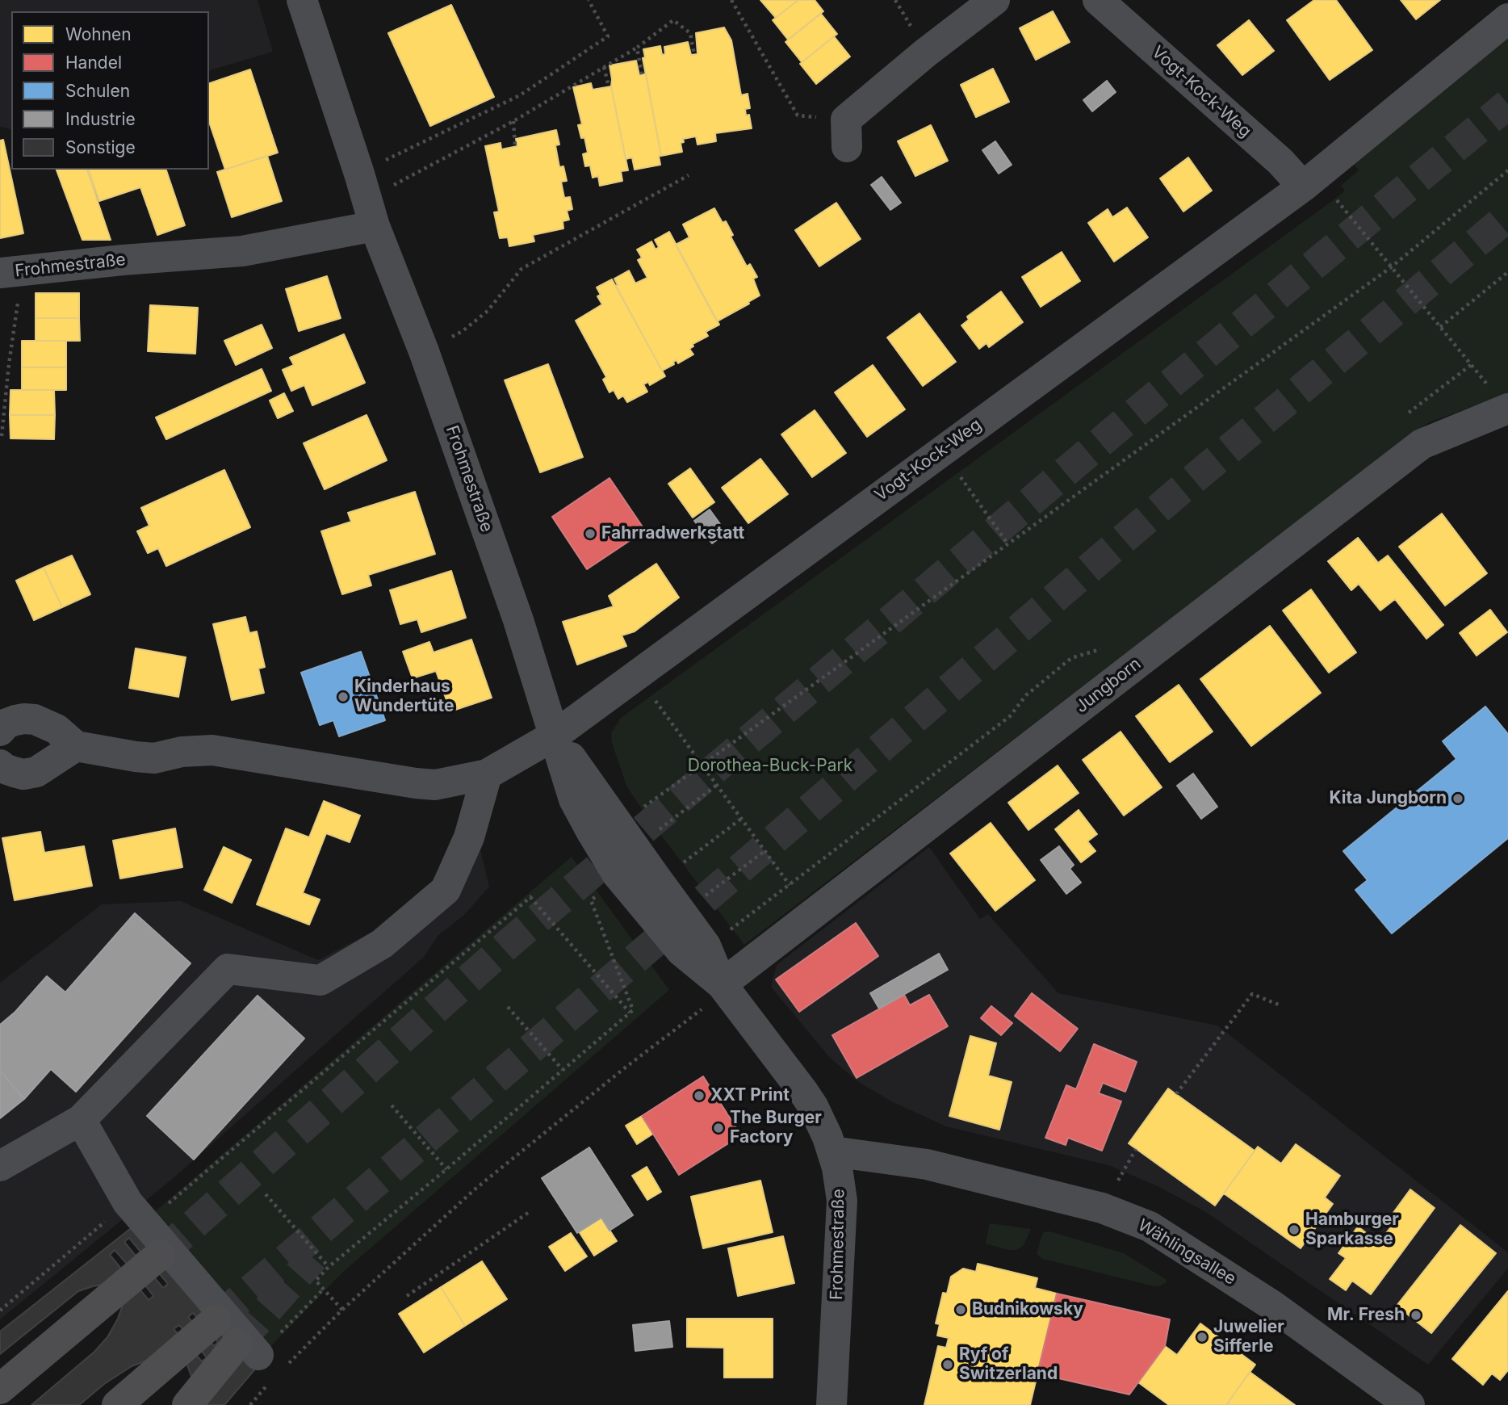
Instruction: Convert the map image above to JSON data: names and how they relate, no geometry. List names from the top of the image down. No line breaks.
{"streets":{"street":["Vogt-Kock-Weg","Frohmestraße","Jungborn","Wählingsallee"]},"crossings":[["Vogt-Kock-Weg","Frohmestraße"],["Frohmestraße","Jungborn"],["Frohmestraße","Wählingsallee"]],"parks":["Dorothea-Buck-Park"],"places":["Fahrradwerkstatt","Kinderhaus Wundertüte","Kita Jungborn","XXT Print","The Burger Factory","Hamburger Sparkasse","Budnikowsky","Mr. Fresh","Juwelier Sifferle","Ryf of Switzerland"],"legend":["Wohnen","Handel","Schulen","Industrie","Sonstige"]}
